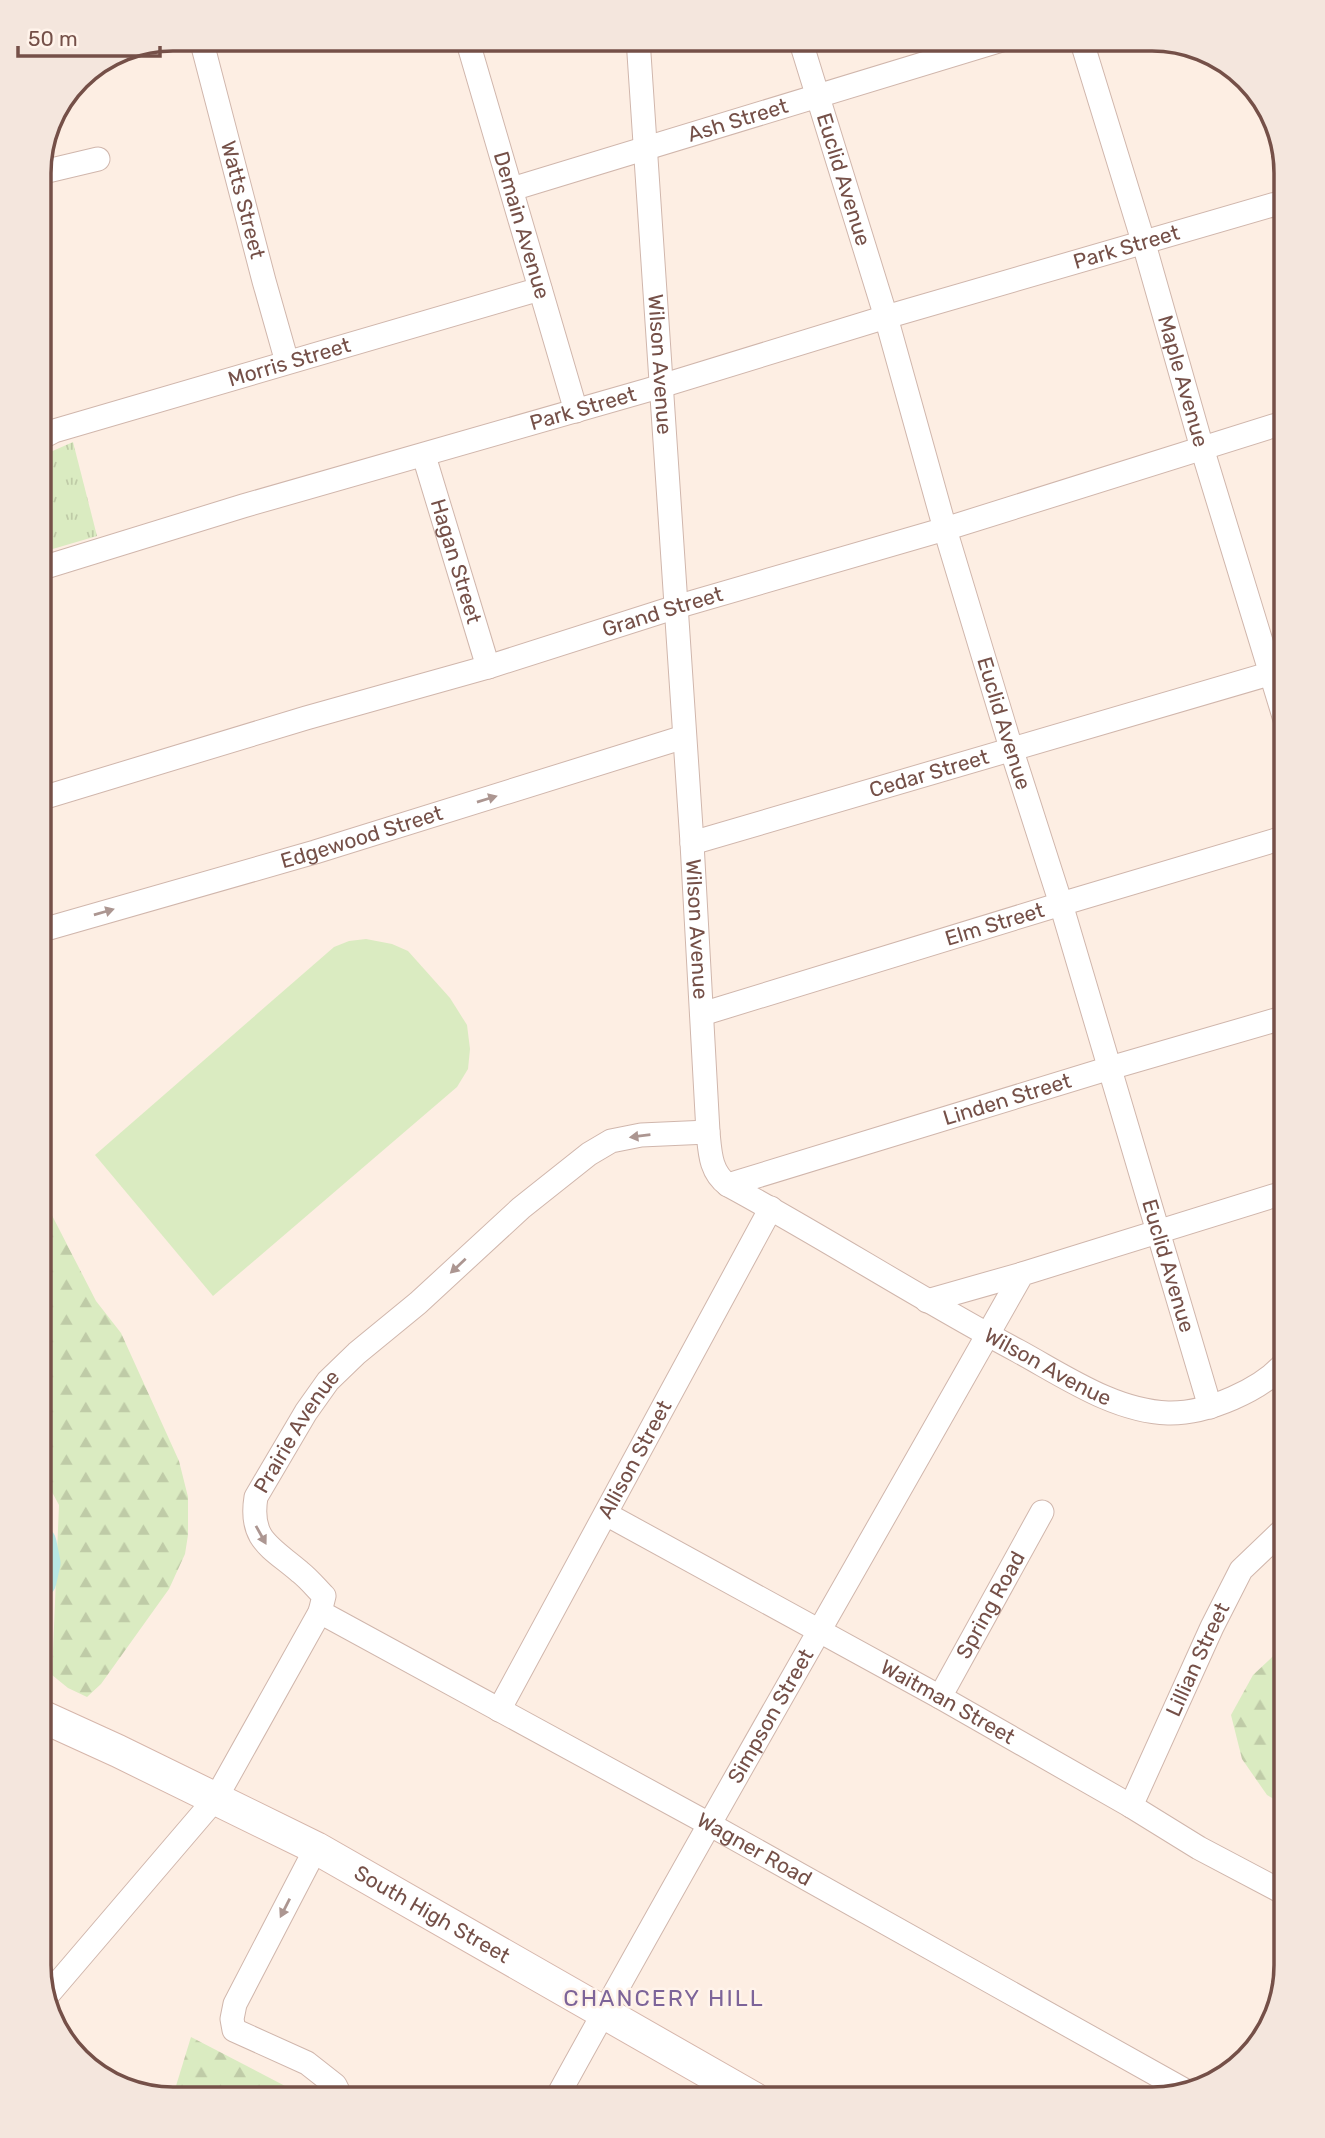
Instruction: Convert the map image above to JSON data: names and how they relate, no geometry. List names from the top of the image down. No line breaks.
{"streets":{"street":["Ash Street","Euclid Avenue","Watts Street","Demain Avenue","Park Street","Morris Street","Wilson Avenue","Maple Avenue","Hagan Street","Grand Street","Cedar Street","Edgewood Street","Elm Street","Linden Street","Prairie Avenue","Allison Street","Spring Road","Lillian Street","Waitman Street","Simpson Street","Wagner Road","South High Street"]},"crossings":[["Ash Street","Euclid Avenue"],["Ash Street","Demain Avenue"],["Ash Street","Wilson Avenue"],["Euclid Avenue","Park Street"],["Euclid Avenue","Wilson Avenue"],["Euclid Avenue","Grand Street"],["Euclid Avenue","Cedar Street"],["Euclid Avenue","Elm Street"],["Euclid Avenue","Linden Street"],["Watts Street","Morris Street"],["Demain Avenue","Park Street"],["Demain Avenue","Morris Street"],["Park Street","Wilson Avenue"],["Park Street","Maple Avenue"],["Park Street","Hagan Street"],["Wilson Avenue","Grand Street"],["Wilson Avenue","Cedar Street"],["Wilson Avenue","Edgewood Street"],["Wilson Avenue","Elm Street"],["Wilson Avenue","Linden Street"],["Wilson Avenue","Prairie Avenue"],["Wilson Avenue","Allison Street"],["Wilson Avenue","Simpson Street"],["Maple Avenue","Grand Street"],["Hagan Street","Grand Street"],["Prairie Avenue","Wagner Road"],["Allison Street","Waitman Street"],["Allison Street","Wagner Road"],["Spring Road","Waitman Street"],["Lillian Street","Waitman Street"],["Waitman Street","Simpson Street"],["Simpson Street","Wagner Road"],["Simpson Street","South High Street"]],"one_way":["Edgewood Street","Prairie Avenue"],"districts":["CHANCERY HILL"],"scale_bar":"50 m"}
